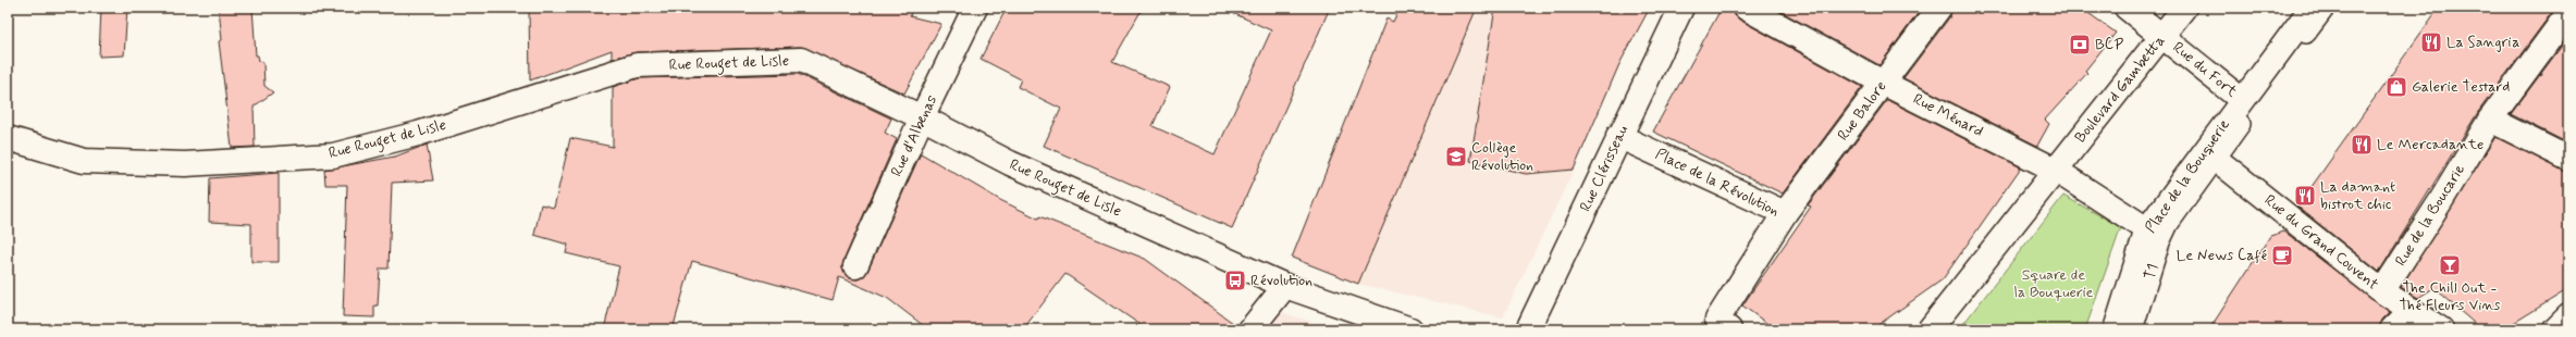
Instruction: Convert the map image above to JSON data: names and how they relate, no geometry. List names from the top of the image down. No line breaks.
{"streets":{"street":["Rue Rouget de Lisle","Rue du Fort","Boulevard Gambetta","Rue Balore","Rue Ménard","Rue d'Albenas","Rue Clérisseau","Place de la Bouquerie","Place de la Révolution","Rue de la Boucarie","Rue du Grand Couvent"],"lane":["T1"]},"crossings":[["Rue Rouget de Lisle","Rue d'Albenas"],["Rue du Fort","Boulevard Gambetta"],["Rue du Fort","Place de la Bouquerie"],["Boulevard Gambetta","Rue Ménard"],["Rue Balore","Rue Ménard"],["Rue Balore","Place de la Révolution"],["Rue Ménard","Place de la Bouquerie"],["Rue Clérisseau","Place de la Révolution"],["Place de la Bouquerie","Rue du Grand Couvent"],["Place de la Bouquerie","T1"],["Rue de la Boucarie","Rue du Grand Couvent"],["Rue du Grand Couvent","T1"]],"parks":["Square de la Bouquerie"],"places":{"restaurant":["La Sangria","Le Mercadante","La damant bistrot chic"],"bank":["BCP"],"shop":["Galerie Testard"],"school or university":["Collège Révolution"],"cafe":["Le News Café"],"bar":["The Chill Out - Thé Fleurs Vins"],"bus stop":["Révolution"]}}
